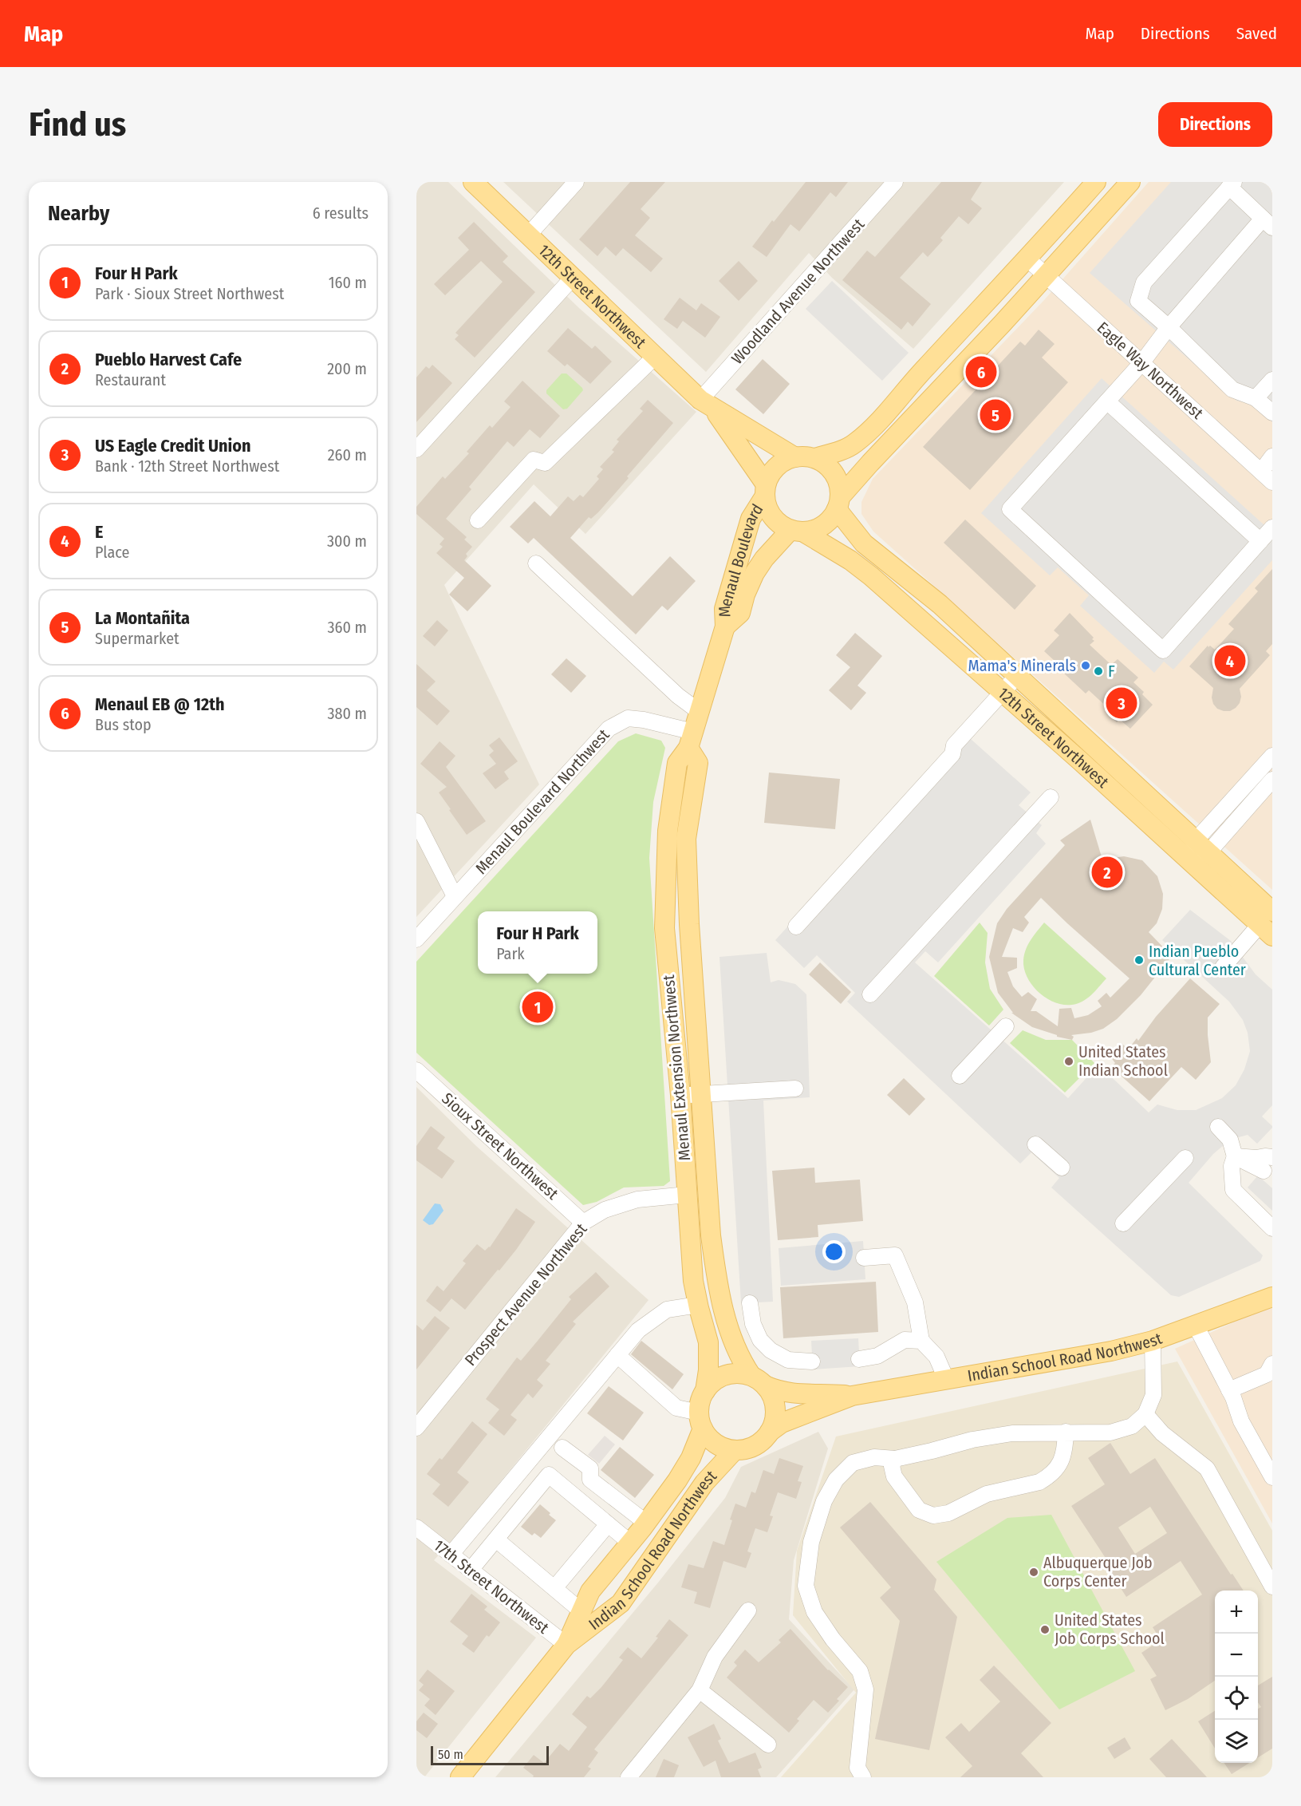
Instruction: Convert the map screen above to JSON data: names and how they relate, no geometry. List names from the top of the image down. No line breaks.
{"streets":{"main road":["12th Street Northwest","Menaul Boulevard","Menaul Extension Northwest","Indian School Road Northwest"],"street":["Woodland Avenue Northwest","Eagle Way Northwest","Menaul Boulevard Northwest","Sioux Street Northwest","Prospect Avenue Northwest","17th Street Northwest"]},"crossings":[["Woodland Avenue Northwest","12th Street Northwest"],["12th Street Northwest","Menaul Boulevard"],["Menaul Boulevard","Menaul Boulevard Northwest"],["Menaul Boulevard","Menaul Extension Northwest"],["Menaul Boulevard Northwest","Menaul Extension Northwest"],["Menaul Extension Northwest","Prospect Avenue Northwest"],["Menaul Extension Northwest","Indian School Road Northwest"],["Sioux Street Northwest","Prospect Avenue Northwest"],["Indian School Road Northwest","17th Street Northwest"]],"places":["Mama's Minerals","F","Indian Pueblo Cultural Center","United States Indian School","Albuquerque Job Corps Center","United States Job Corps School"],"scale_bar":"50 m","page":{"header":"Map","nav":["Map","Directions","Saved"],"buttons":"Directions","title":"Find us","heading":["Nearby","6 results"],"list":[{"mark":"1","name":"Four H Park","note":"Park · Sioux Street Northwest","value":"160 m"},{"mark":"2","name":"Pueblo Harvest Cafe","note":"Restaurant","value":"200 m"},{"mark":"3","name":"US Eagle Credit Union","note":"Bank · 12th Street Northwest","value":"260 m"},{"mark":"4","name":"E","note":"Place","value":"300 m"},{"mark":"5","name":"La Montañita","note":"Supermarket","value":"360 m"},{"mark":"6","name":"Menaul EB @ 12th","note":"Bus stop","value":"380 m"}],"pins":["6","5","4","3","2","1"],"popup":["Four H Park","Park"],"map_buttons":["+","−"],"scale":"50 m"}}
